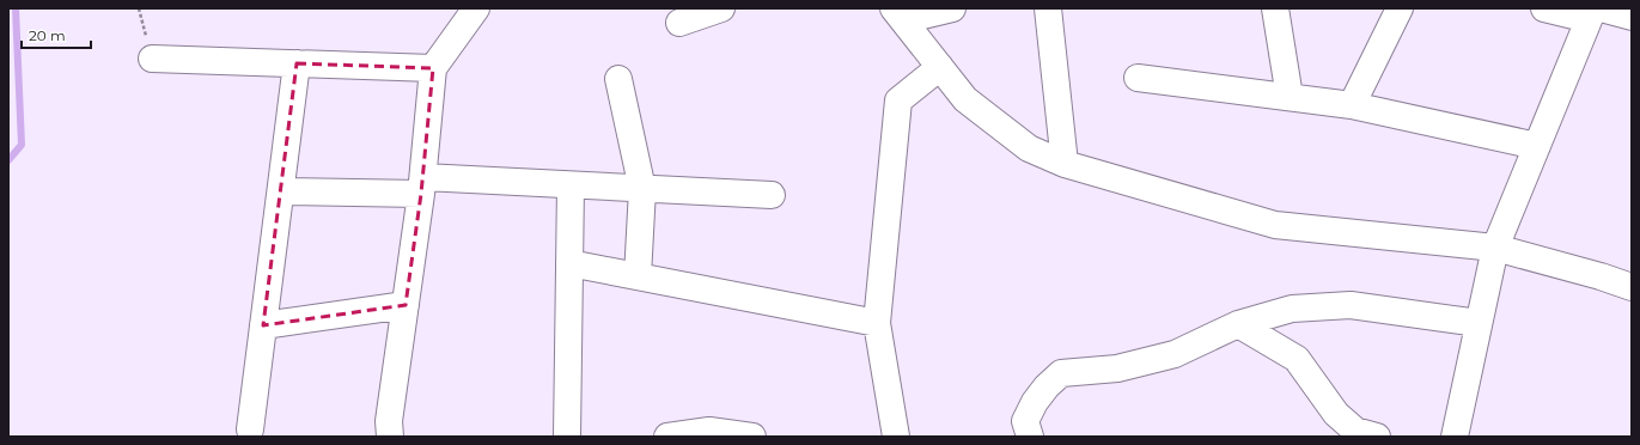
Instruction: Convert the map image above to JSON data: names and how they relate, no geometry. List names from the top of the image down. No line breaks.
{"scale_bar":"20 m"}
